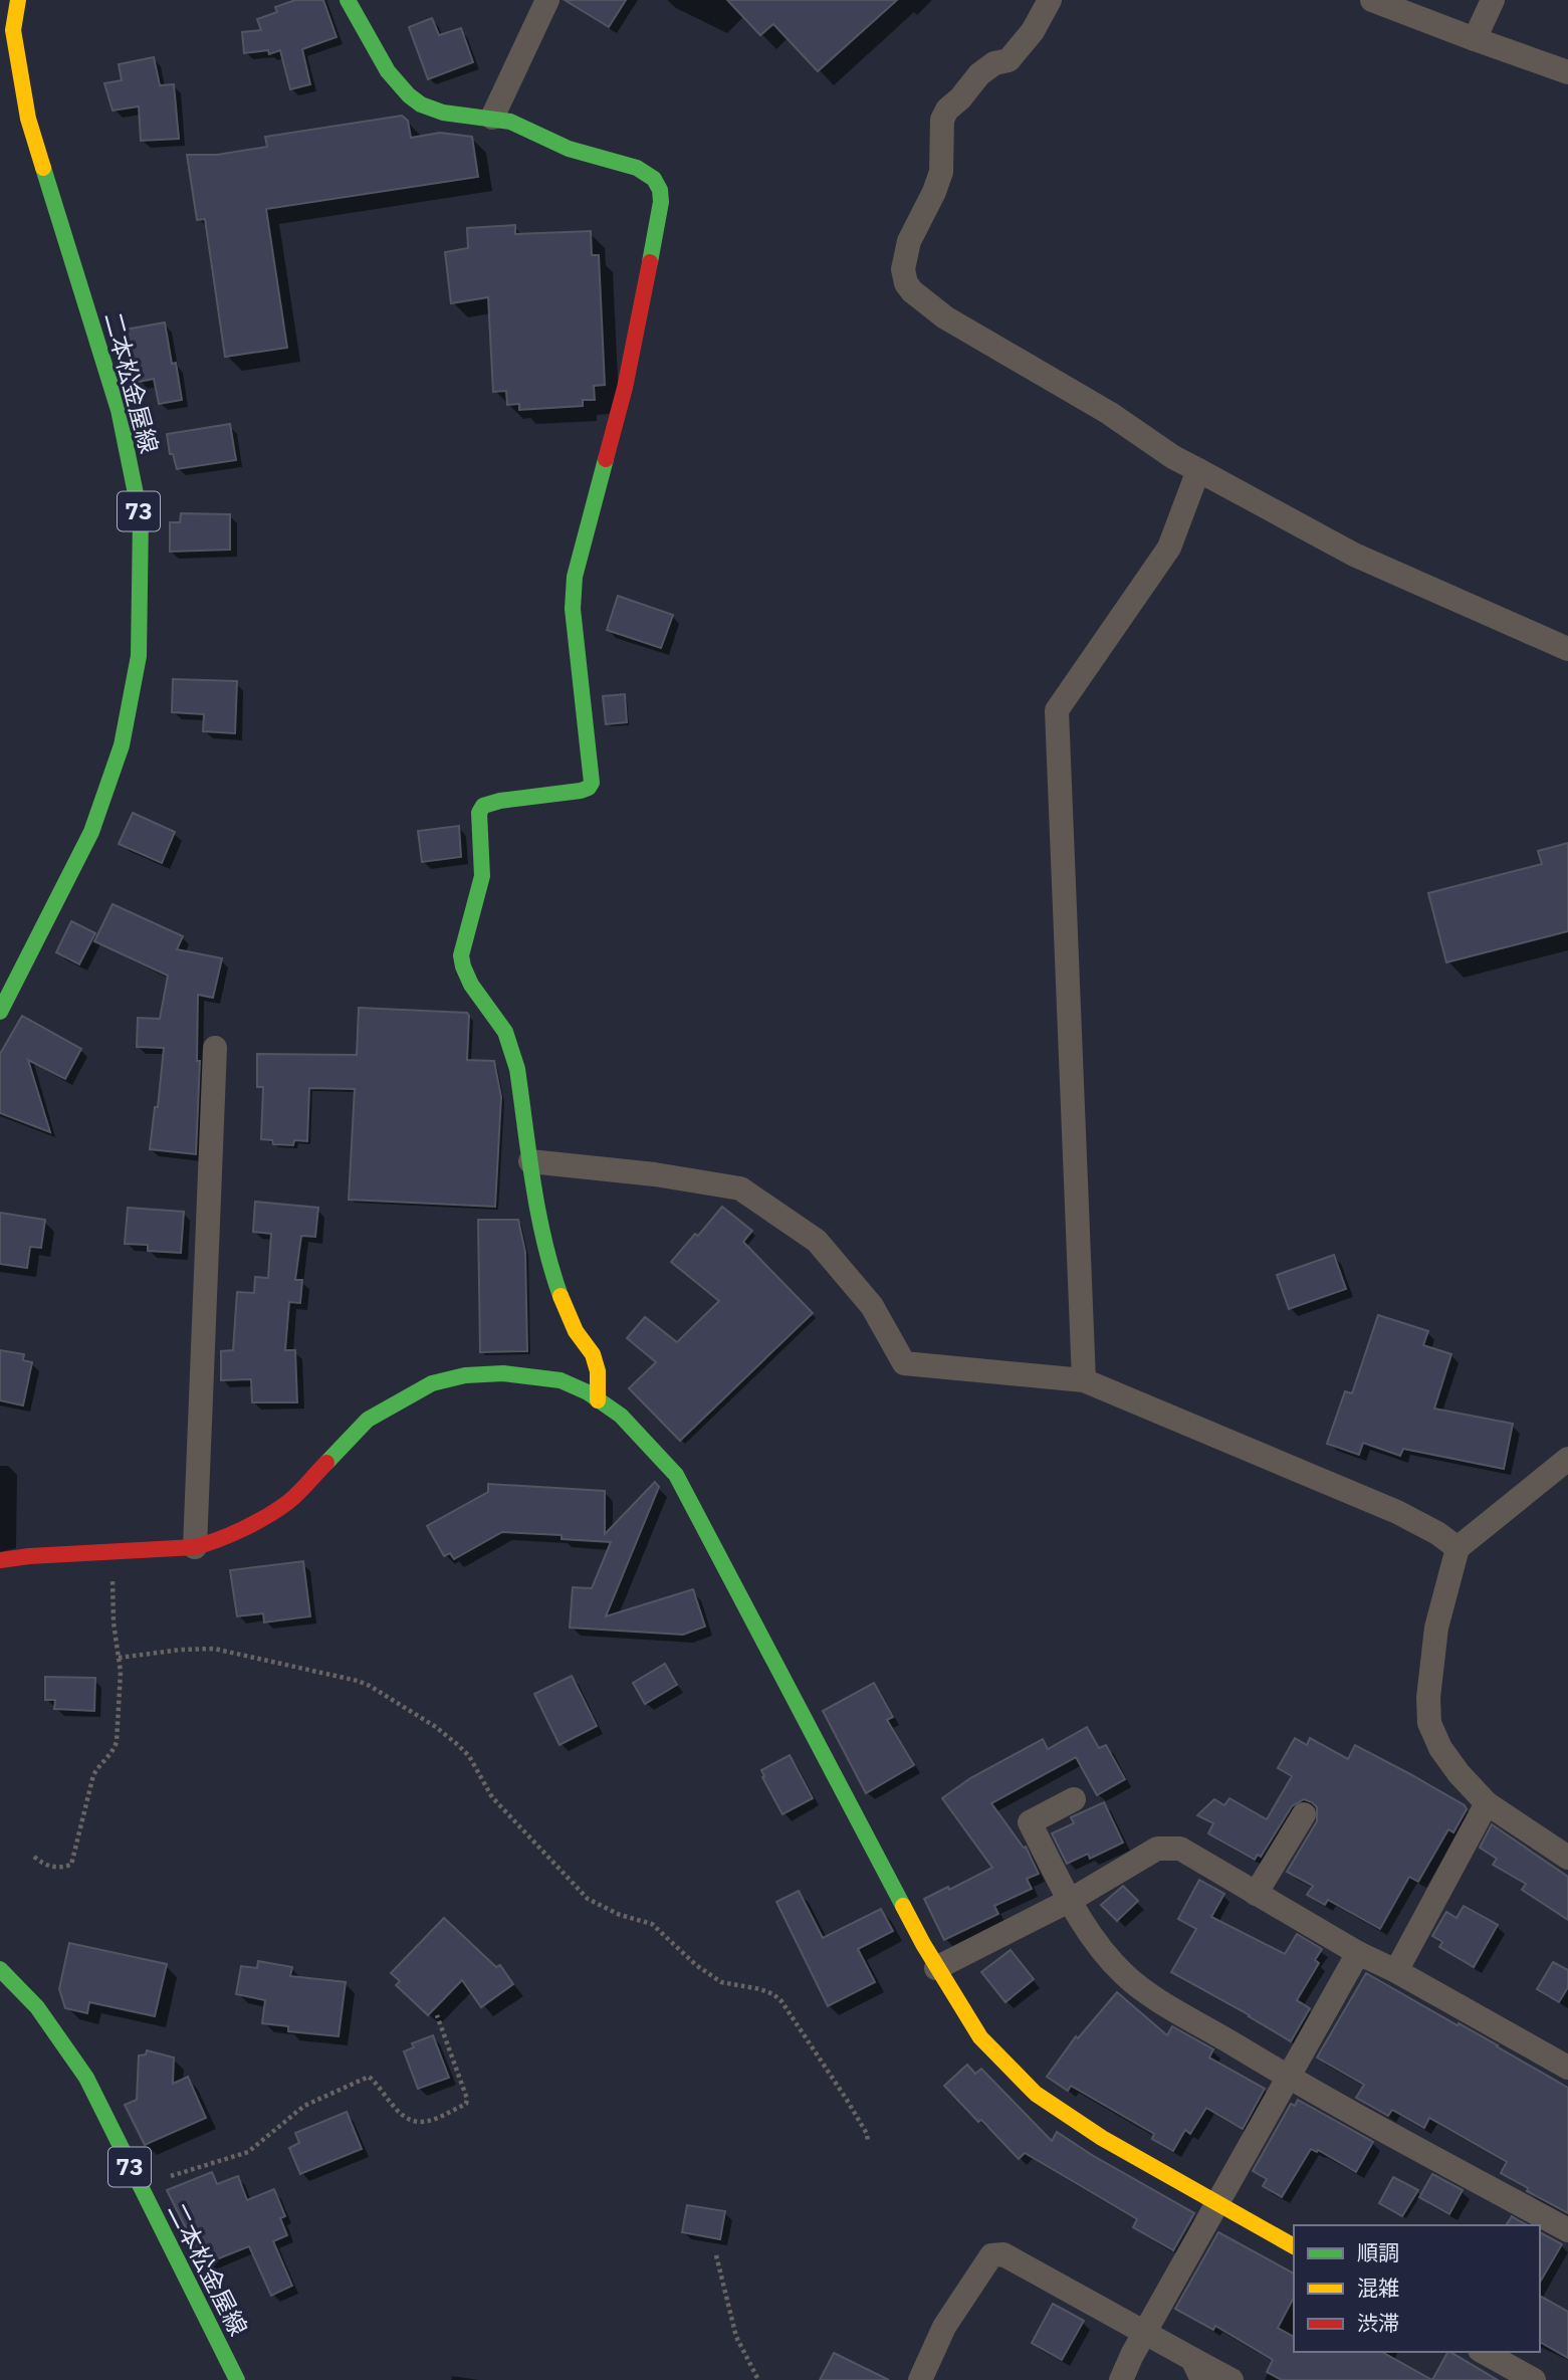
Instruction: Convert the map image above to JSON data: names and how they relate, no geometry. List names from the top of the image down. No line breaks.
{"streets":{"street":["二本松金屋線","73"]},"legend":["順調","混雑","渋滞"]}
